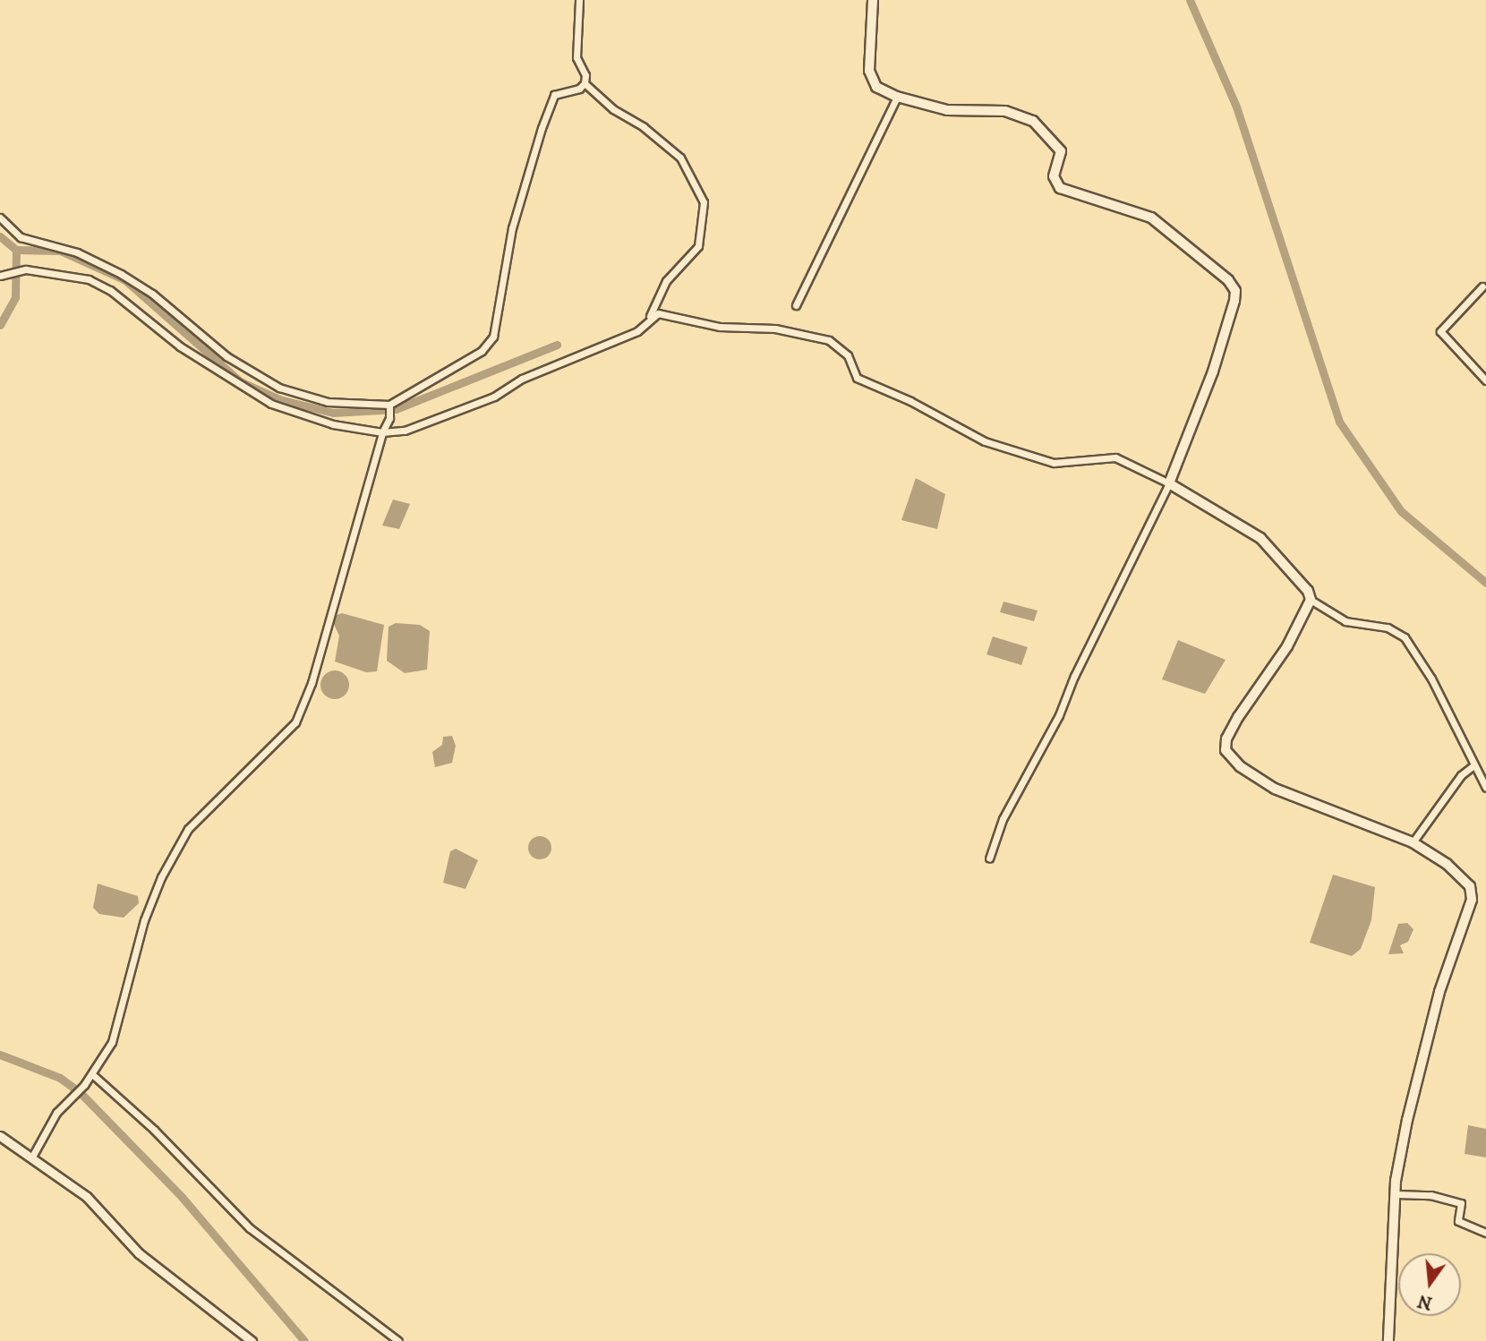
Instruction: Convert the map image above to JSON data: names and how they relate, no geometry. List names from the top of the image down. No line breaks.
{"north":"bottom"}
